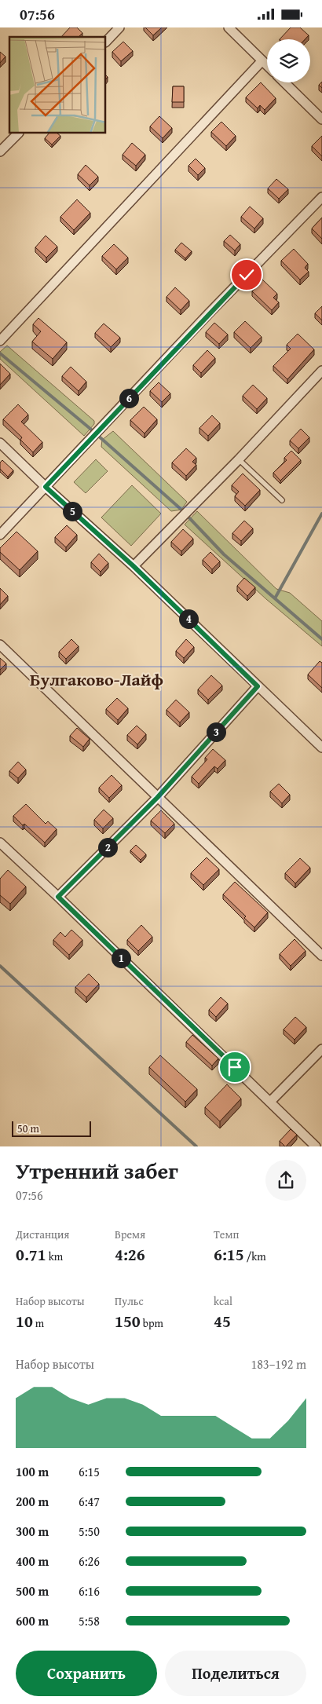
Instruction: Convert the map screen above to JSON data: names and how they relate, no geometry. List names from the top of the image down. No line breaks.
{"districts":["Булгаково-Лайф"],"scale_bar":"50 m","page":{"status":"07:56","pins":["6","5","4","3","2","1"],"scale":"50 m","heading":["Утренний забег","07:56"],"stats":[["Дистанция","0.71 km"],["Время","4:26"],["Темп","6:15 /km"],["Набор высоты","10 m"],["Пульс","150 bpm"],["kcal","45"]],"chart":["Набор высоты","183–192 m"],"list":[{"name":"100 m","note":"6:15"},{"name":"200 m","note":"6:47"},{"name":"300 m","note":"5:50"},{"name":"400 m","note":"6:26"},{"name":"500 m","note":"6:16"},{"name":"600 m","note":"5:58"}],"buttons":["Сохранить","Поделиться"]}}
